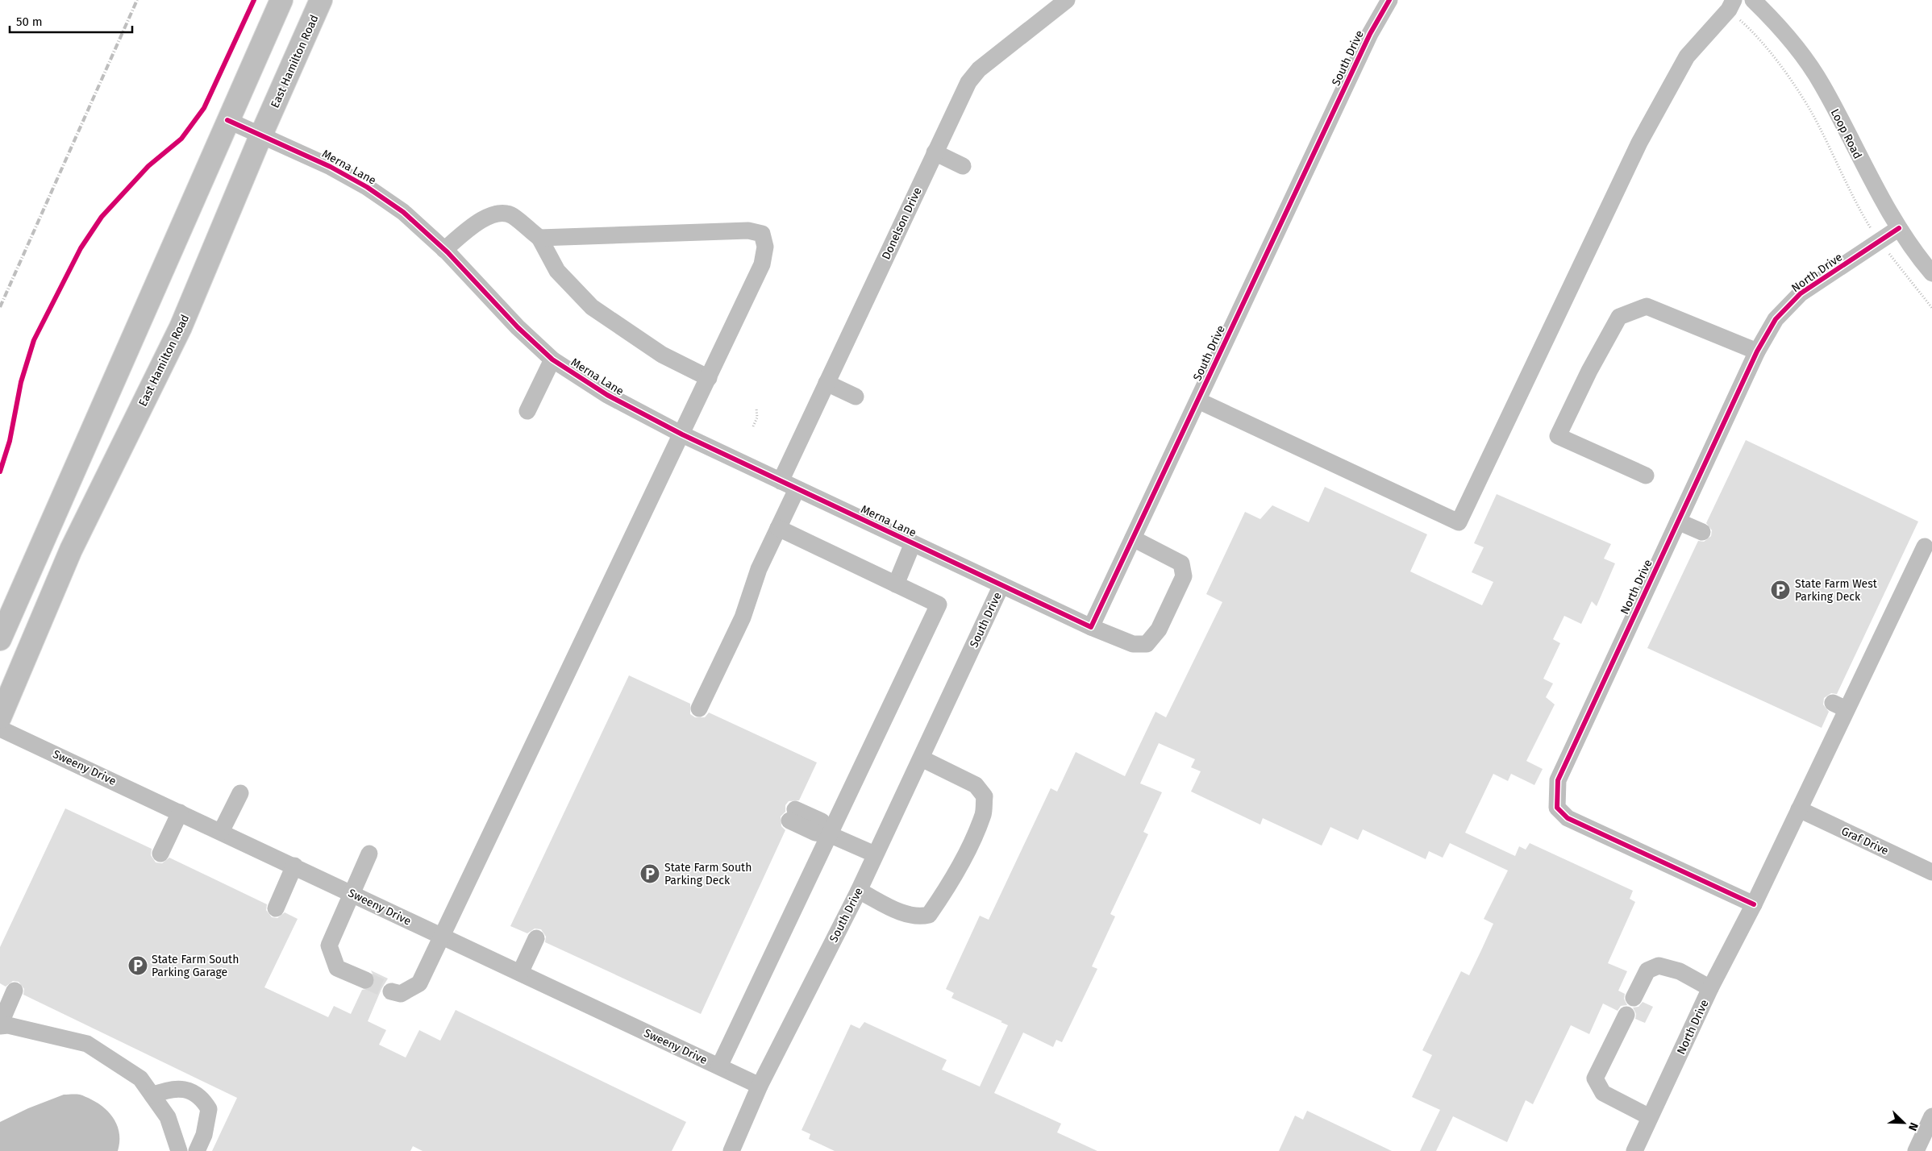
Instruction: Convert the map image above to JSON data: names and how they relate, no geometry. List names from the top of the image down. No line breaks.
{"streets":{"main road":["East Hamilton Road"],"street":["South Drive","Loop Road","Merna Lane","Donelson Drive","North Drive","Sweeny Drive","Graf Drive"]},"crossings":[["South Drive","Merna Lane"],["South Drive","Sweeny Drive"],["East Hamilton Road","Merna Lane"],["Loop Road","North Drive"],["Merna Lane","Donelson Drive"],["North Drive","Graf Drive"]],"places":{"parking":["State Farm West Parking Deck","State Farm South Parking Deck","State Farm South Parking Garage"]},"scale_bar":"50 m","north":"bottom right"}
